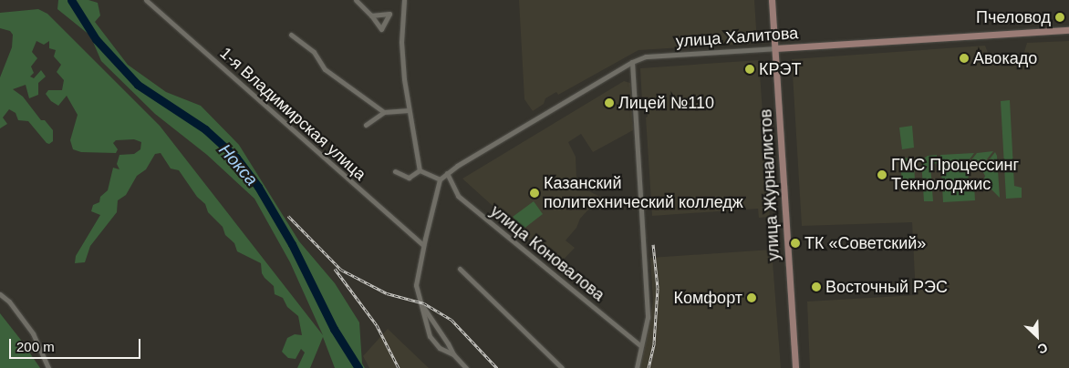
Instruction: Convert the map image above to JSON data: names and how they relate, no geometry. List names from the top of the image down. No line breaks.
{"streets":{"street":["улица Халитова","1-я Владимирская улица","улица Журналистов","улица Коновалова"]},"crossings":[["улица Халитова","улица Журналистов"],["улица Халитова","улица Коновалова"]],"water":["Нокса"],"places":["Пчеловод","Авокадо","КРЭТ","Лицей №110","ГМС Процессинг Текнолоджис","Казанский политехнический колледж","ТК «Советский»","Восточный РЭС","Комфорт"],"scale_bar":"200 m","north":"bottom right"}
